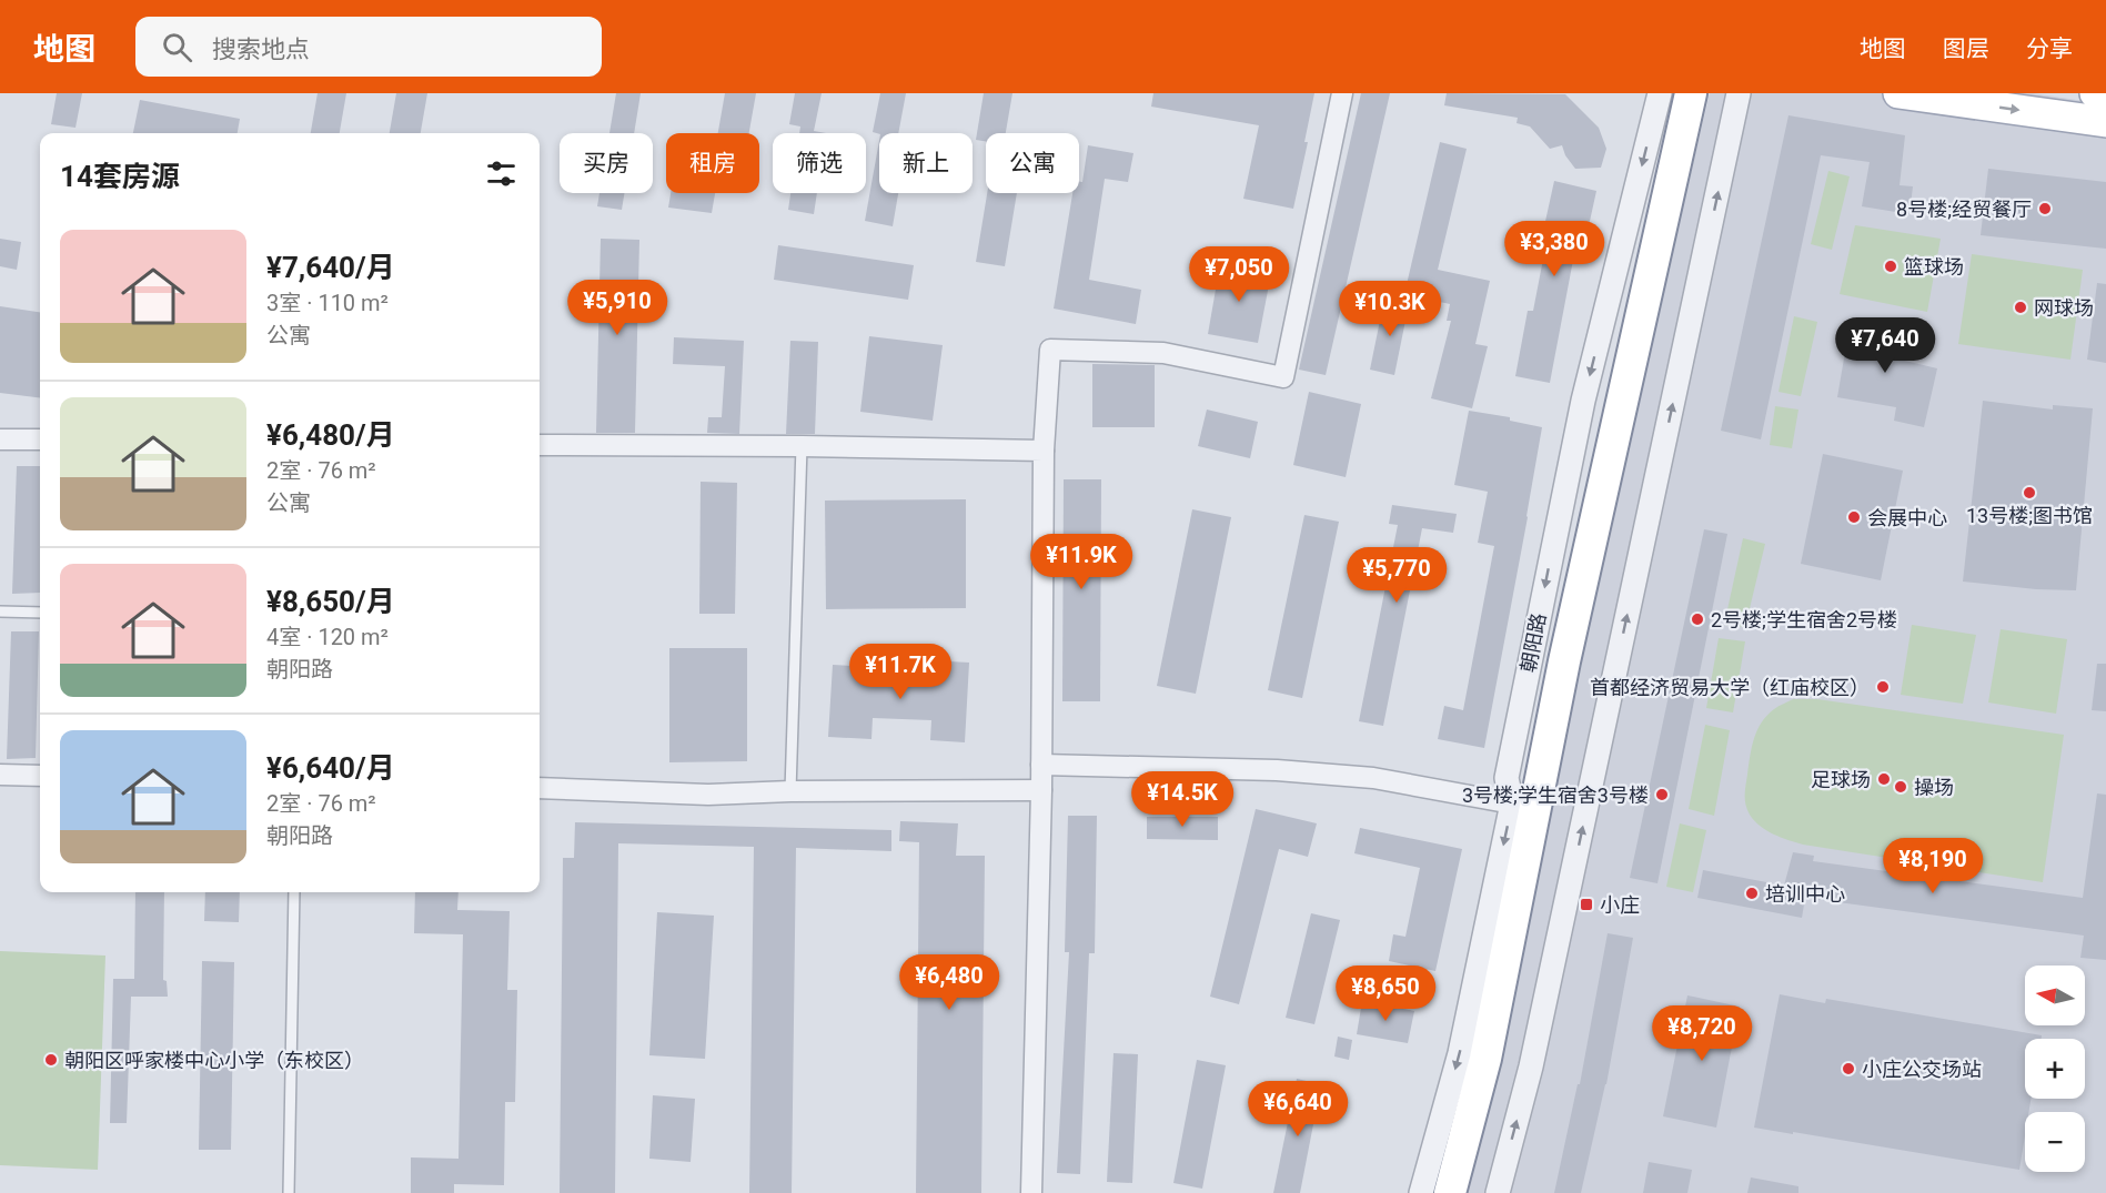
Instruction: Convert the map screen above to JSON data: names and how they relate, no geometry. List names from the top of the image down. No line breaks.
{"streets":{"highway":["朝阳路"]},"places":{"other":["8号楼;经贸餐厅","篮球场","网球场","13号楼;图书馆","会展中心","2号楼;学生宿舍2号楼","首都经济贸易大学（红庙校区）","足球场","操场","3号楼;学生宿舍3号楼","培训中心","朝阳区呼家楼中心小学（东校区）","小庄公交场站"],"transit":["小庄"]},"north":"left","page":{"header":"地图","search":"搜索地点","nav":["地图","图层","分享"],"chip":["买房","租房","筛选","新上","公寓"],"heading":"14套房源","list":[{"name":"¥7,640/月","note":"3室 · 110 m² · 公寓"},{"name":"¥6,480/月","note":"2室 · 76 m² · 公寓"},{"name":"¥8,650/月","note":"4室 · 120 m² · 朝阳路"},{"name":"¥6,640/月","note":"2室 · 76 m² · 朝阳路"}],"price":["¥3,380","¥7,050","¥5,910","¥10.3K","¥7,640","¥11.9K","¥5,770","¥11.7K","¥14.5K","¥8,190","¥6,480","¥8,650","¥8,720","¥6,640"],"map_buttons":["+","−"]}}
